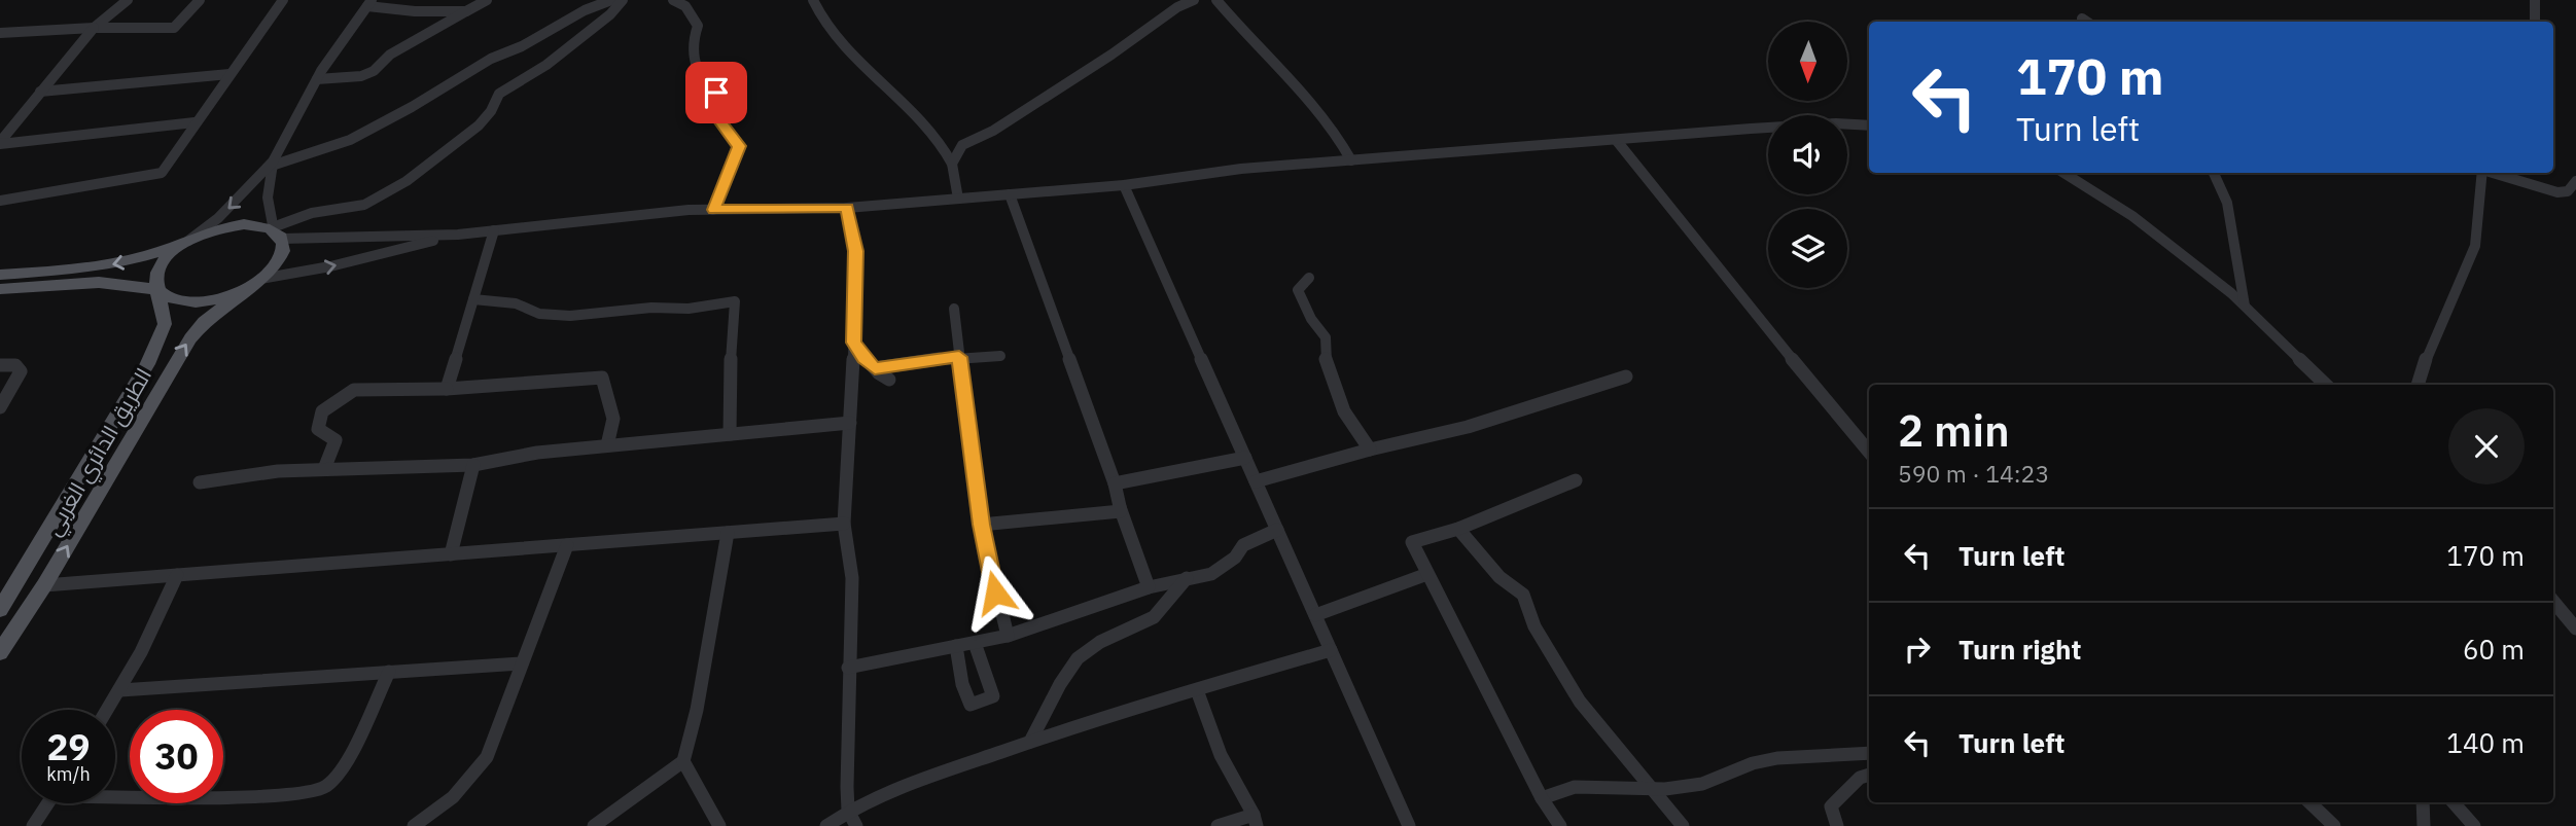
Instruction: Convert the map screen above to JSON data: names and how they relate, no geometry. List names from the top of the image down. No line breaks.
{"streets":{"main road":["الطريق الدائري الغربي"]},"north":"bottom","page":{"turn":["170 m","Turn left"],"heading":["2 min","590 m · 14:23"],"list":[{"name":"Turn left","value":"170 m"},{"name":"Turn right","value":"60 m"},{"name":"Turn left","value":"140 m"}],"speed":"29 km/h","limit":"30"}}
